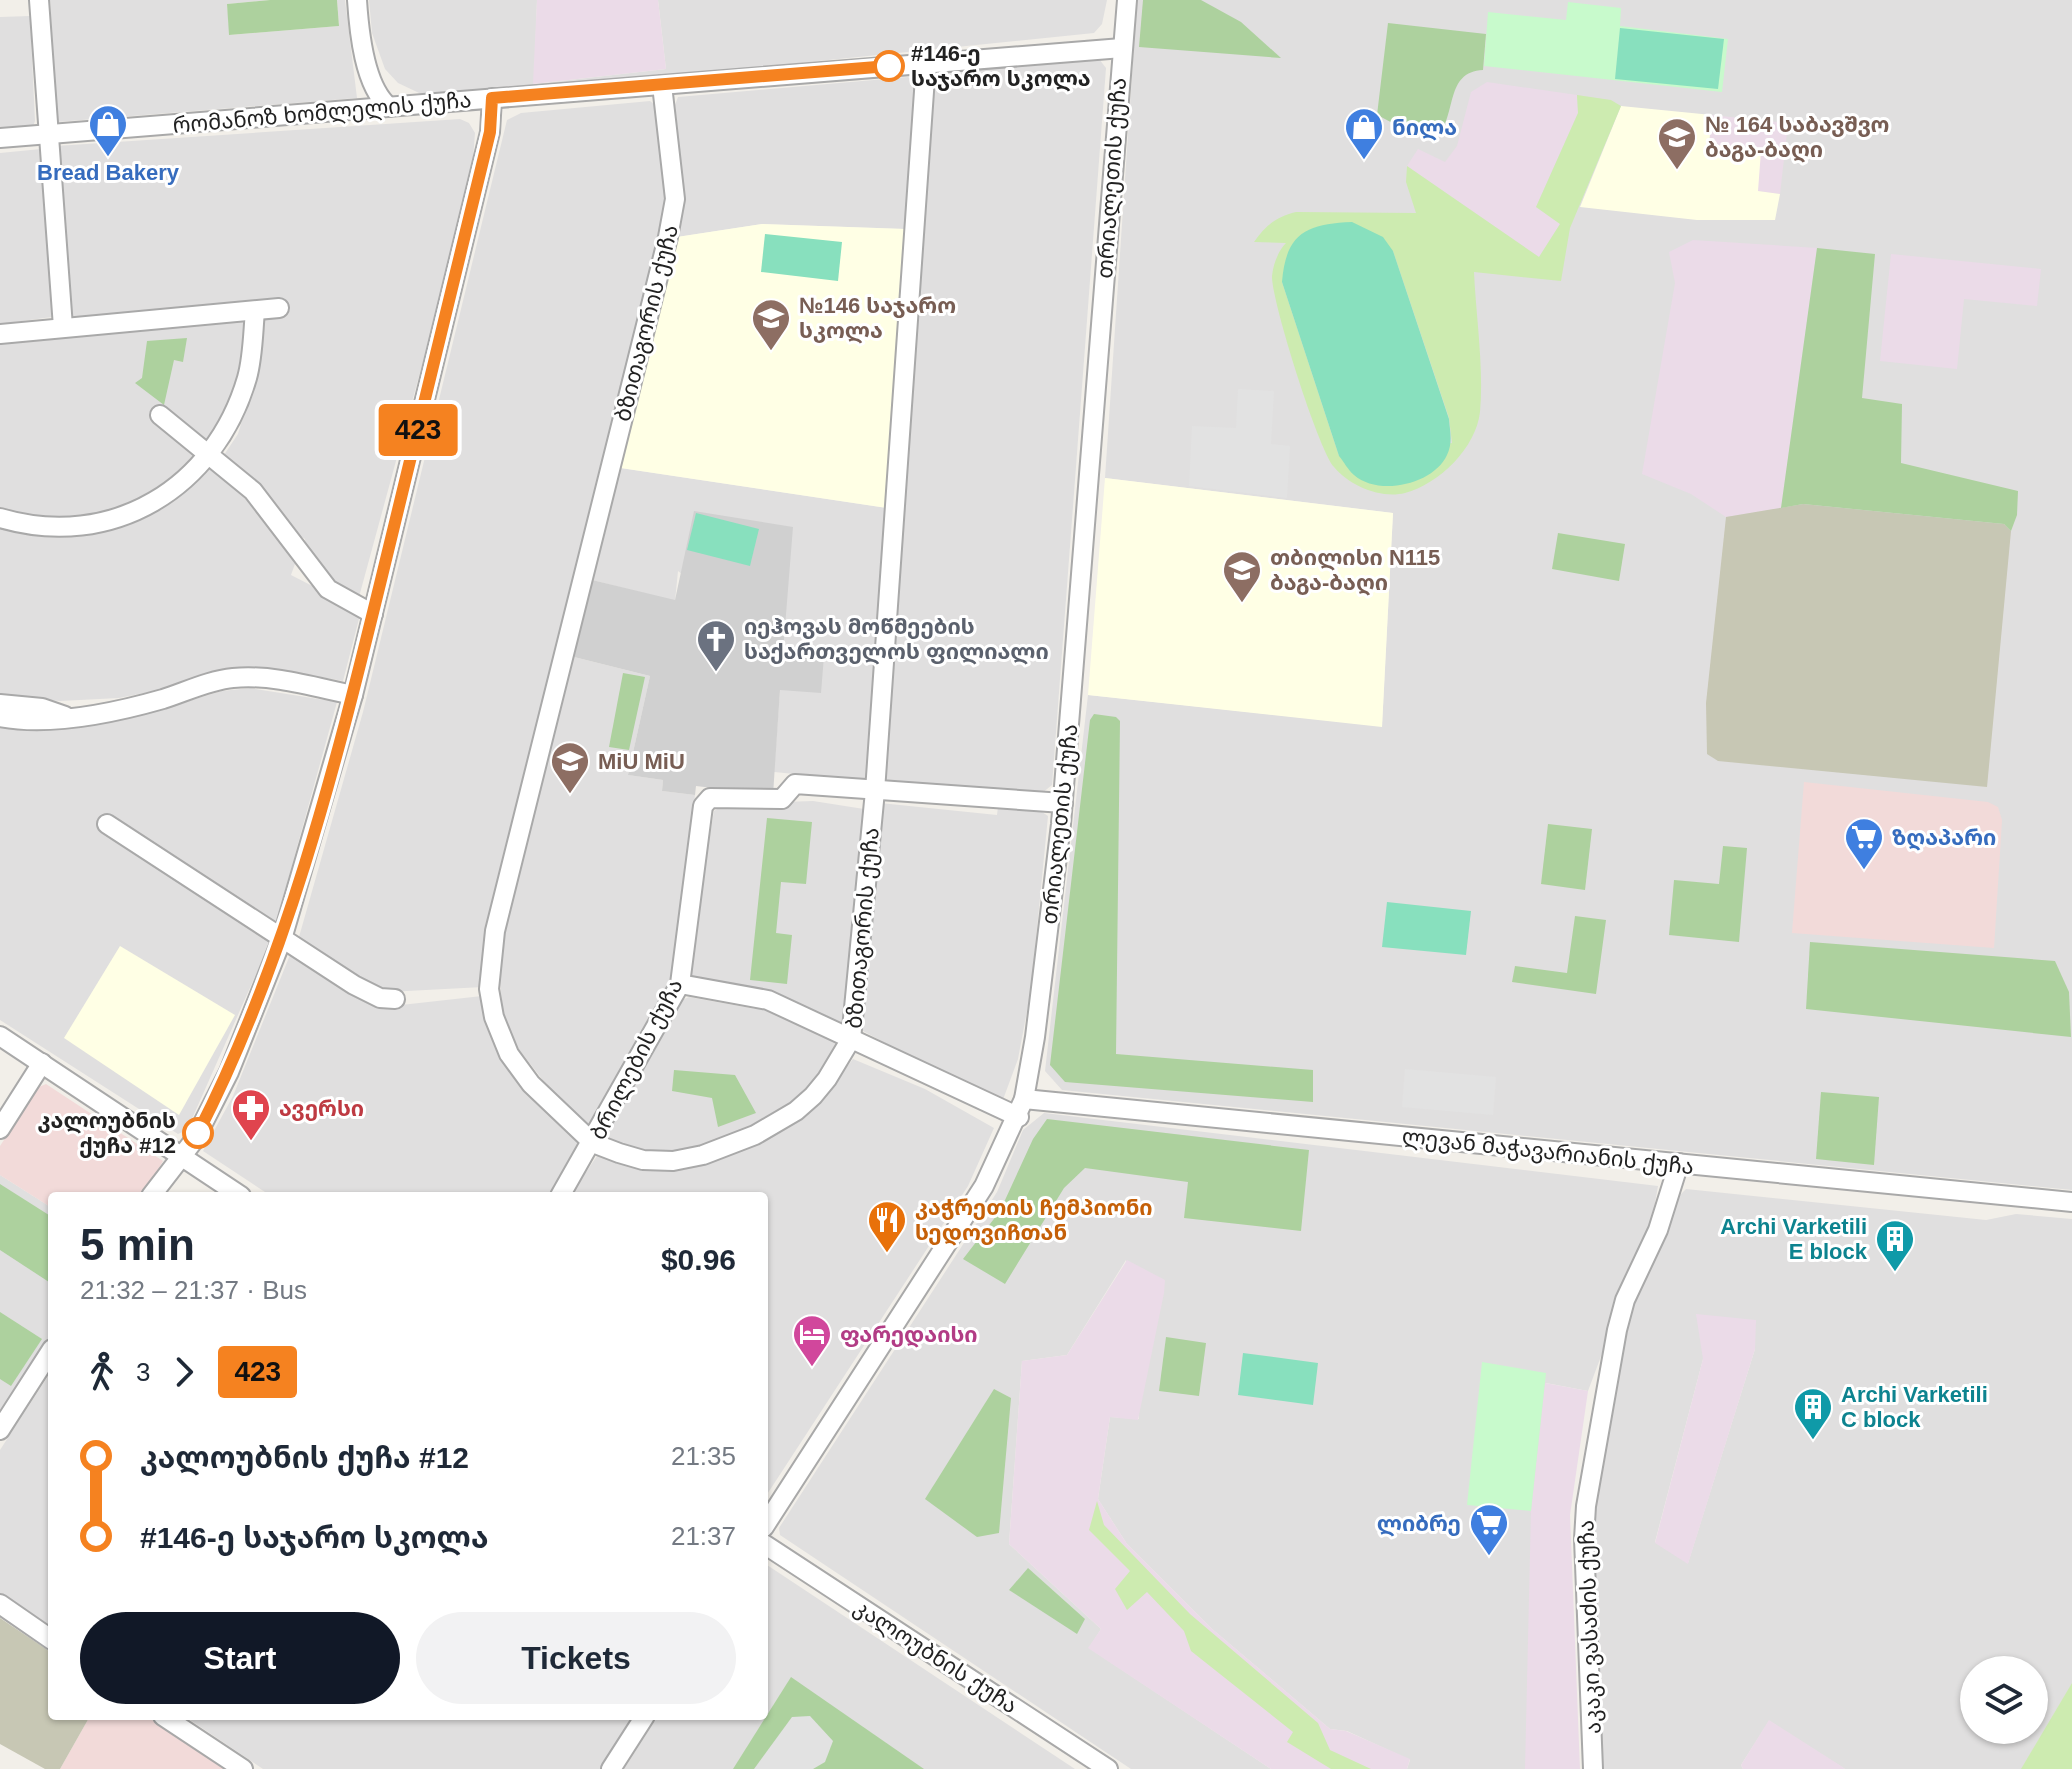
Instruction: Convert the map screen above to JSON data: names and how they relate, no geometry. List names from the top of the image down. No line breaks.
{"streets":{"street":["რომანოზ ხომლელის ქუჩა","თრიალეთის ქუჩა","ბზითაგორის ქუჩა","ბრილების ქუჩა","ლევან მაჭავარიანის ქუჩა","აკაკი ვასაძის ქუჩა","კალოუბნის ქუჩა"]},"crossings":[["რომანოზ ხომლელის ქუჩა","თრიალეთის ქუჩა"],["რომანოზ ხომლელის ქუჩა","ბზითაგორის ქუჩა"],["თრიალეთის ქუჩა","ბრილების ქუჩა"],["თრიალეთის ქუჩა","ლევან მაჭავარიანის ქუჩა"],["ბზითაგორის ქუჩა","ბრილების ქუჩა"],["ბზითაგორის ქუჩა","ლევან მაჭავარიანის ქუჩა"],["ბრილების ქუჩა","ლევან მაჭავარიანის ქუჩა"],["ლევან მაჭავარიანის ქუჩა","აკაკი ვასაძის ქუჩა"]],"places":{"other":["#146-ე საჯარო სკოლა","კალოუბნის ქუჩა #12"],"shop":["Bread Bakery","ნილა"],"school or university":["№ 164 საბავშვო ბაგა-ბაღი","№146 საჯარო სკოლა","თბილისი N115 ბაგა-ბაღი","MiU MiU"],"church":["იეჰოვას მოწმეების საქართველოს ფილიალი"],"supermarket":["ზღაპარი","ლიბრე"],"pharmacy":["ავერსი"],"restaurant":["კაჭრეთის ჩემპიონი სედოვიჩთან"],"building":["Archi Varketili E block","Archi Varketili C block"],"hotel":["ფარედაისი"]},"lines":["bus line 423"],"page":{"on_map":"423","heading":["5 min","21:32 – 21:37 · Bus","$0.96"],"legs":["3","423"],"list":[{"name":"კალოუბნის ქუჩა #12","value":"21:35"},{"name":"#146-ე საჯარო სკოლა","value":"21:37"}],"buttons":["Start","Tickets"]}}
